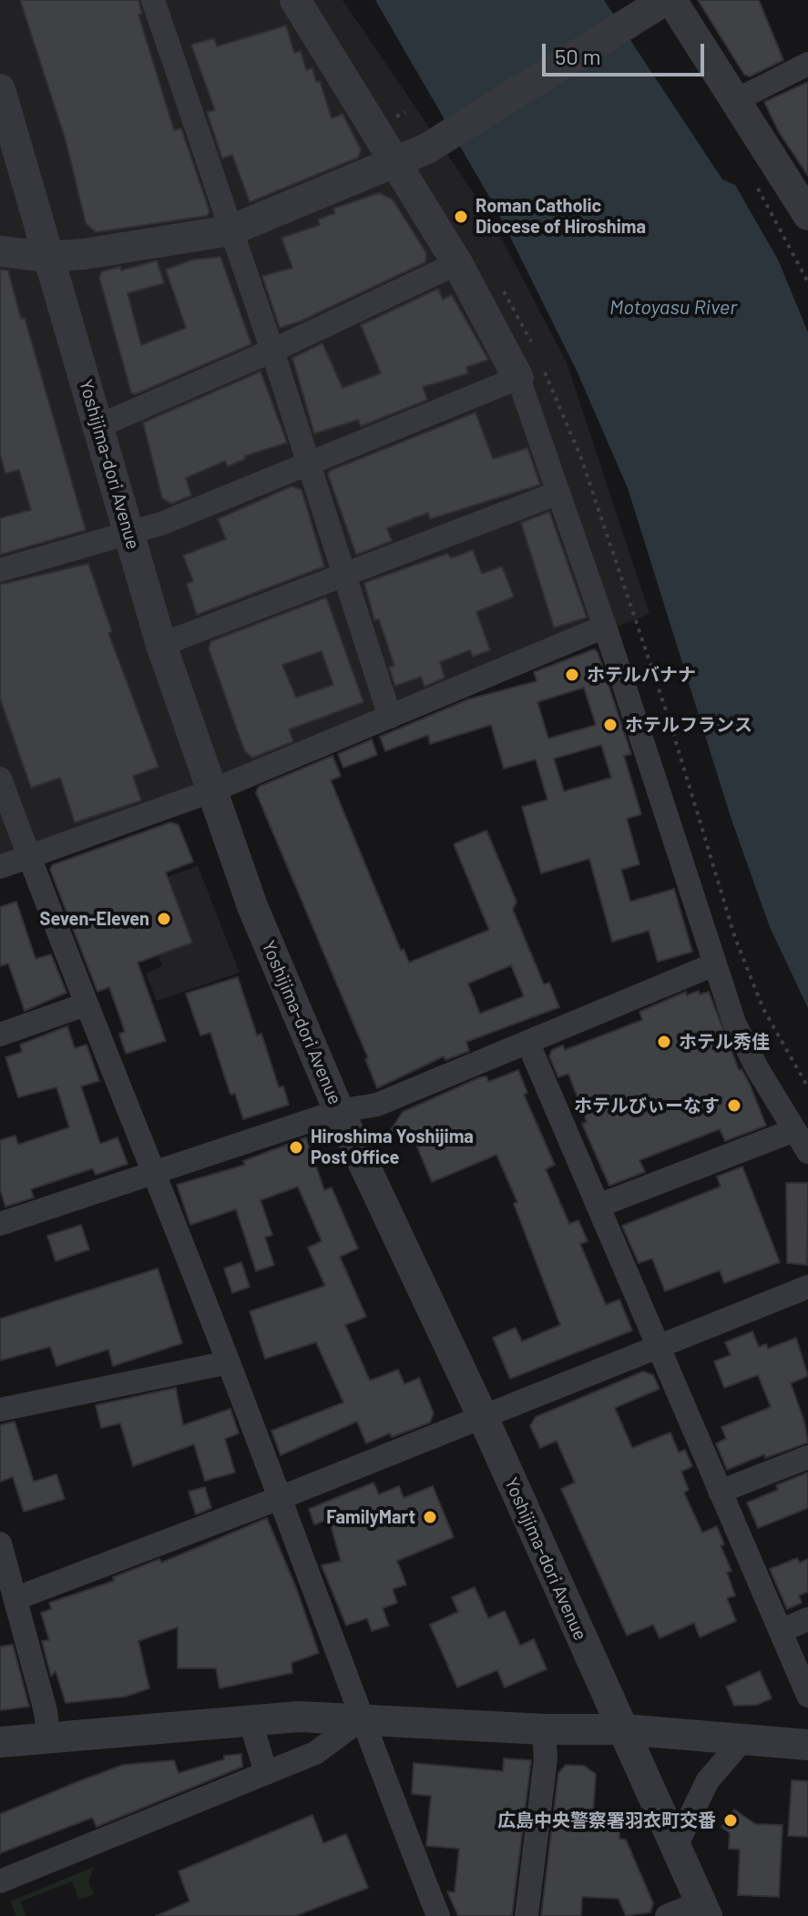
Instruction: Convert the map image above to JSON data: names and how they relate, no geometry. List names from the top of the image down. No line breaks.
{"streets":{"street":["Yoshijima-dori Avenue"]},"water":["Motoyasu River"],"places":["Roman Catholic Diocese of Hiroshima","ホテルバナナ","ホテルフランス","Seven-Eleven","ホテル秀佳","ホテルびぃーなす","Hiroshima Yoshijima Post Office","FamilyMart","広島中央警察署羽衣町交番"],"scale_bar":"50 m"}
